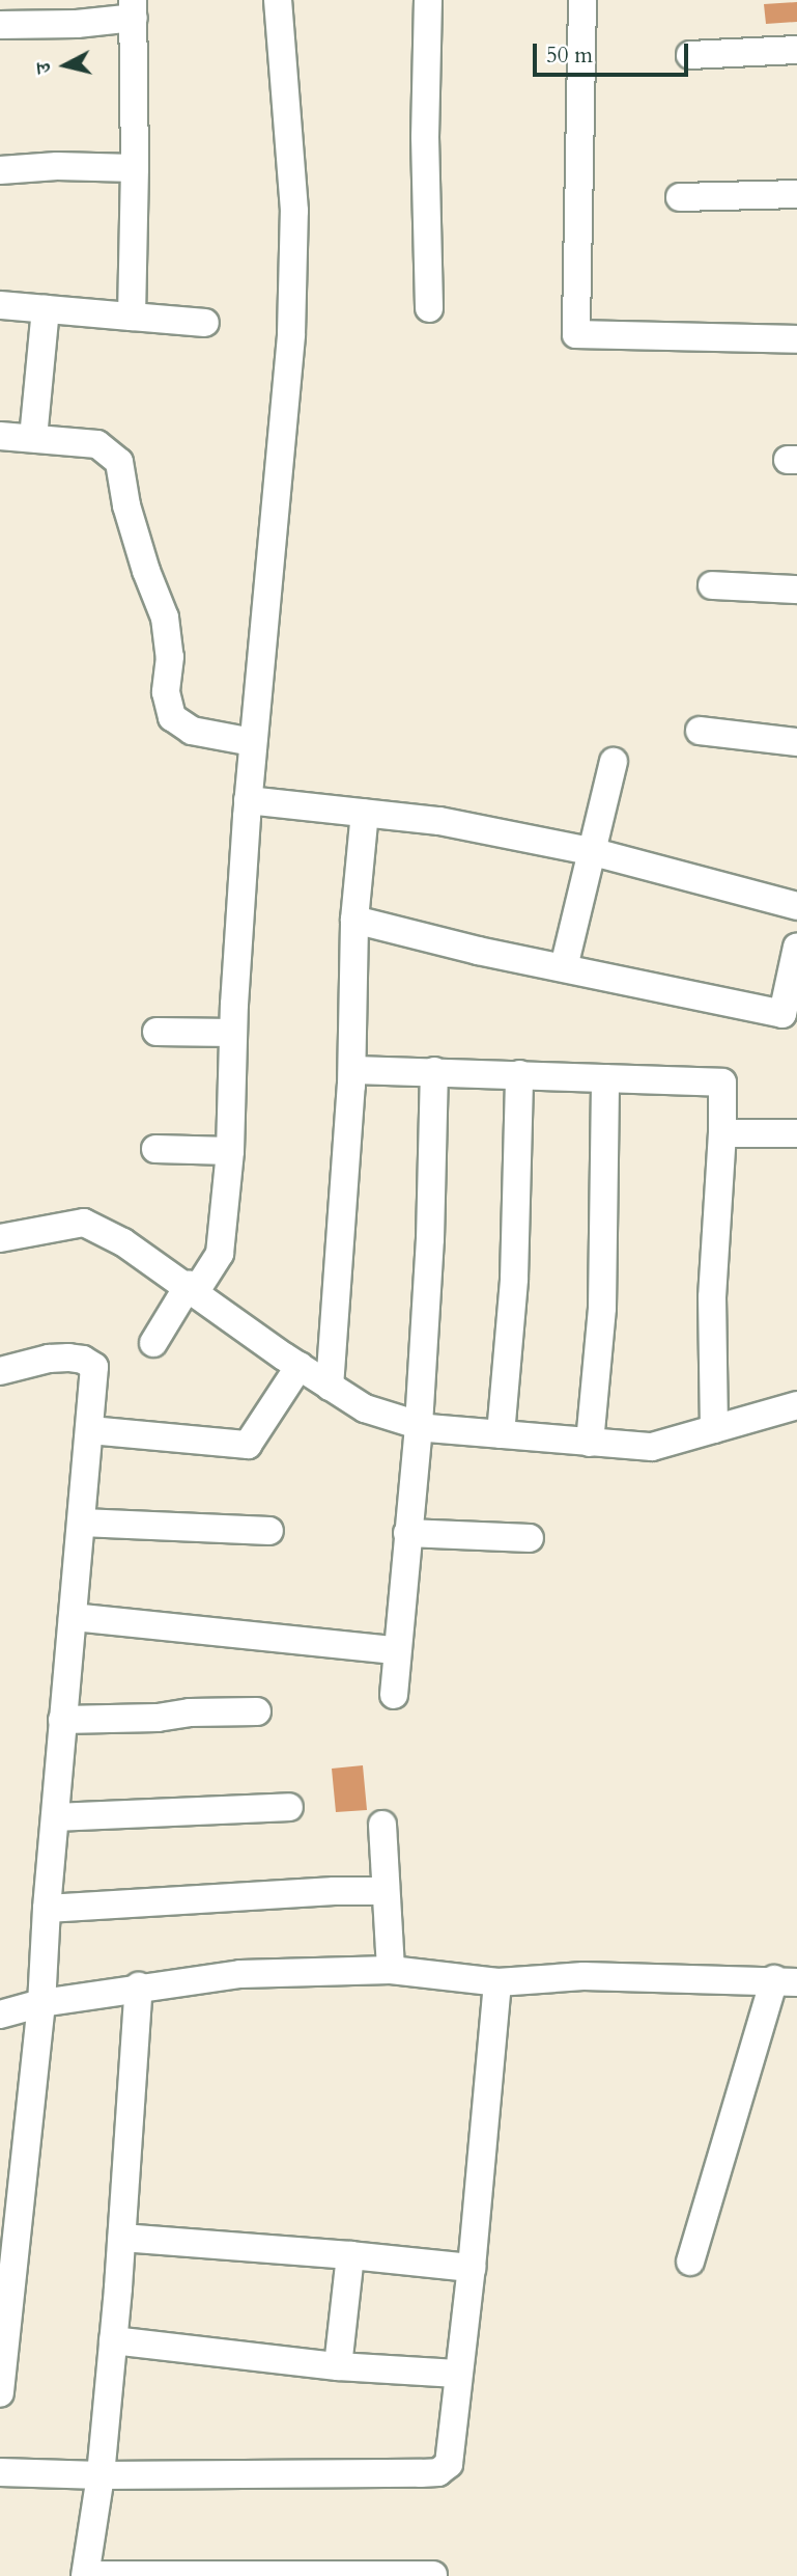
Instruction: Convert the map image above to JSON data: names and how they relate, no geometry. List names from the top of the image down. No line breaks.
{"scale_bar":"50 m","north":"left"}
